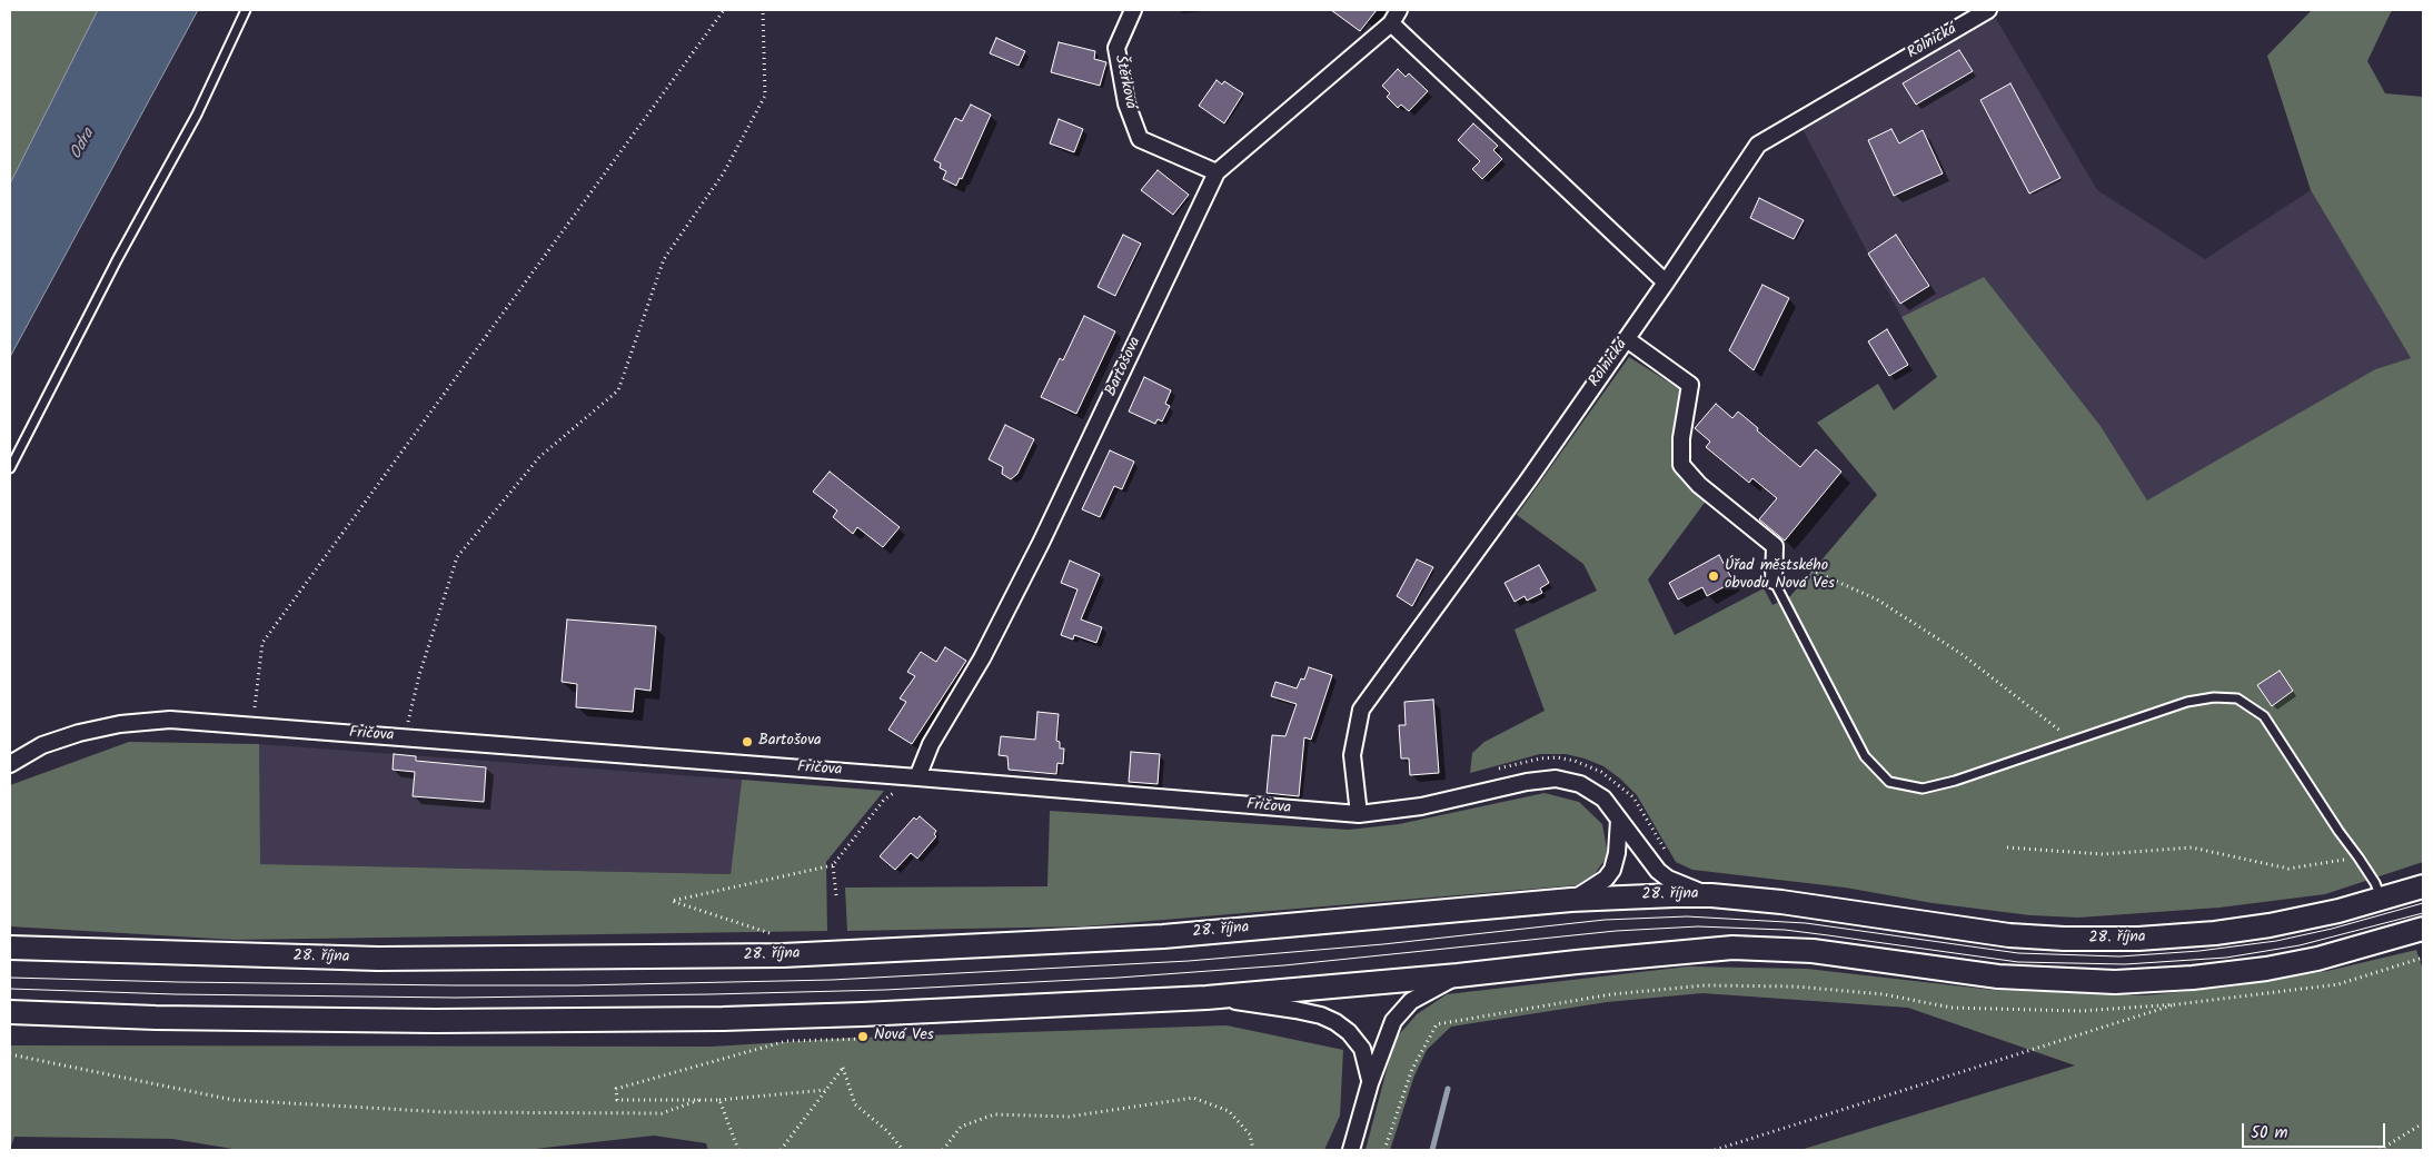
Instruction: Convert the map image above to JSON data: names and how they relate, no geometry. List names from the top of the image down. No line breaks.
{"streets":{"main road":["28. října"],"street":["Rolnická","Štěrková","Bartošova","Fričova"]},"crossings":[["Rolnická","Fričova"],["Štěrková","Bartošova"],["Bartošova","Fričova"],["Fričova","28. října"]],"water":["Odra"],"places":["Úřad městského obvodu Nová Ves","Bartošova","Nová Ves"],"scale_bar":"50 m"}
